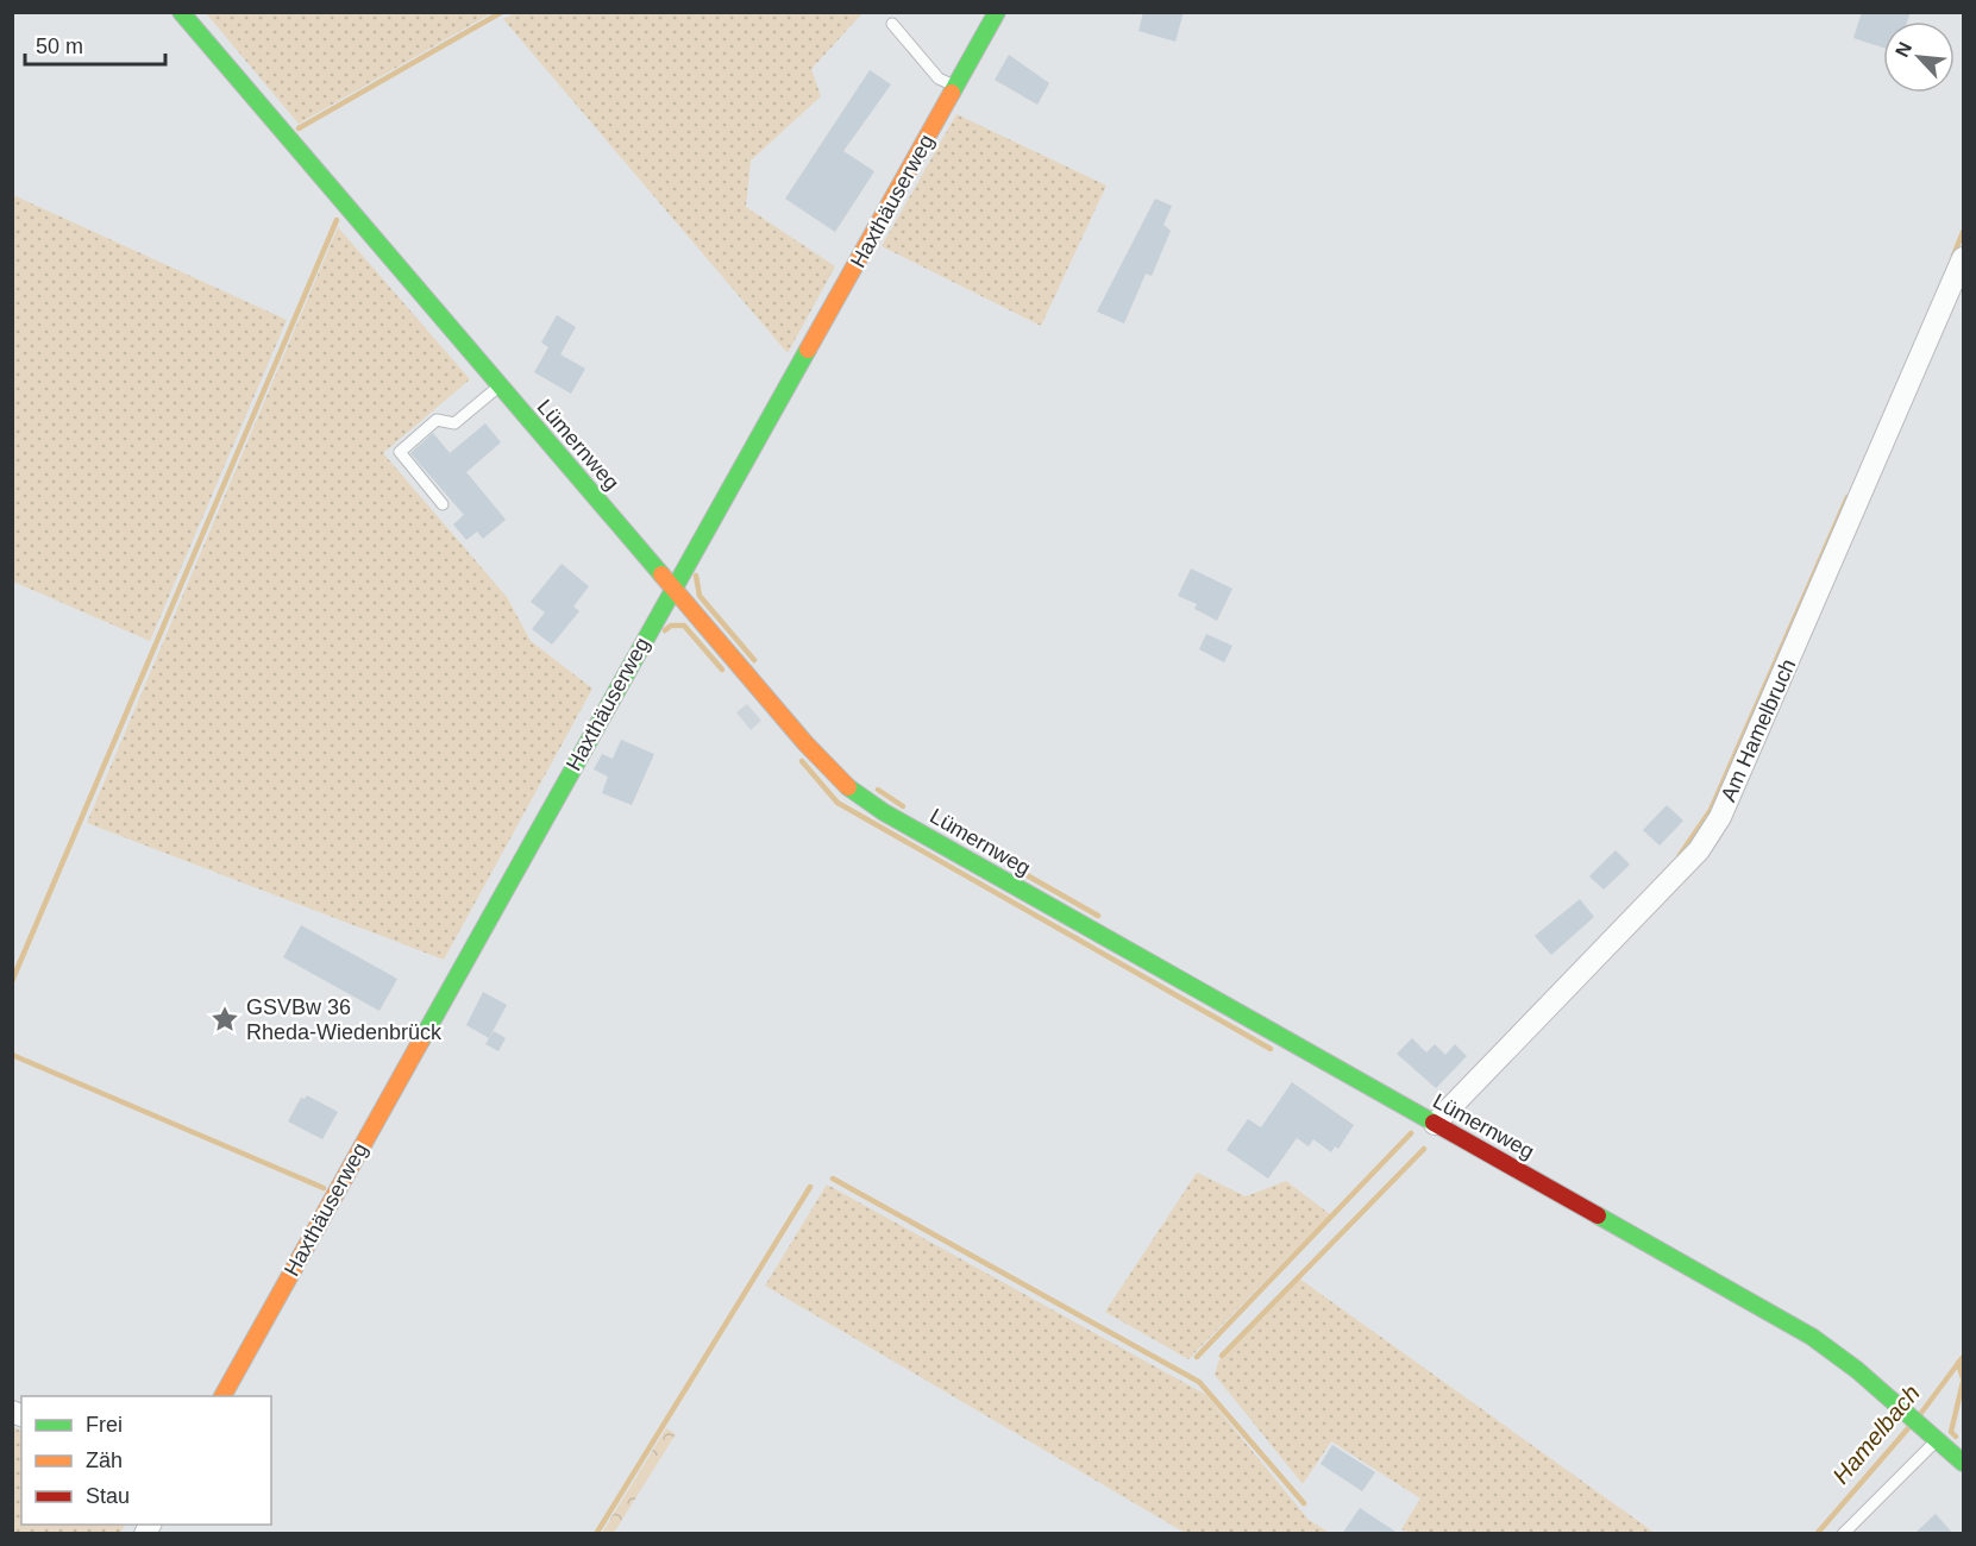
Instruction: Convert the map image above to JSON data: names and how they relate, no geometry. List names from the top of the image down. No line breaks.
{"streets":{"street":["Haxthäuserweg","Lümernweg","Am Hamelbruch"]},"crossings":[["Haxthäuserweg","Lümernweg"],["Lümernweg","Am Hamelbruch"]],"water":["Hamelbach"],"places":{"place":["GSVBw 36 Rheda-Wiedenbrück"]},"legend":["Frei","Zäh","Stau"],"scale_bar":"50 m","north":"top left"}
